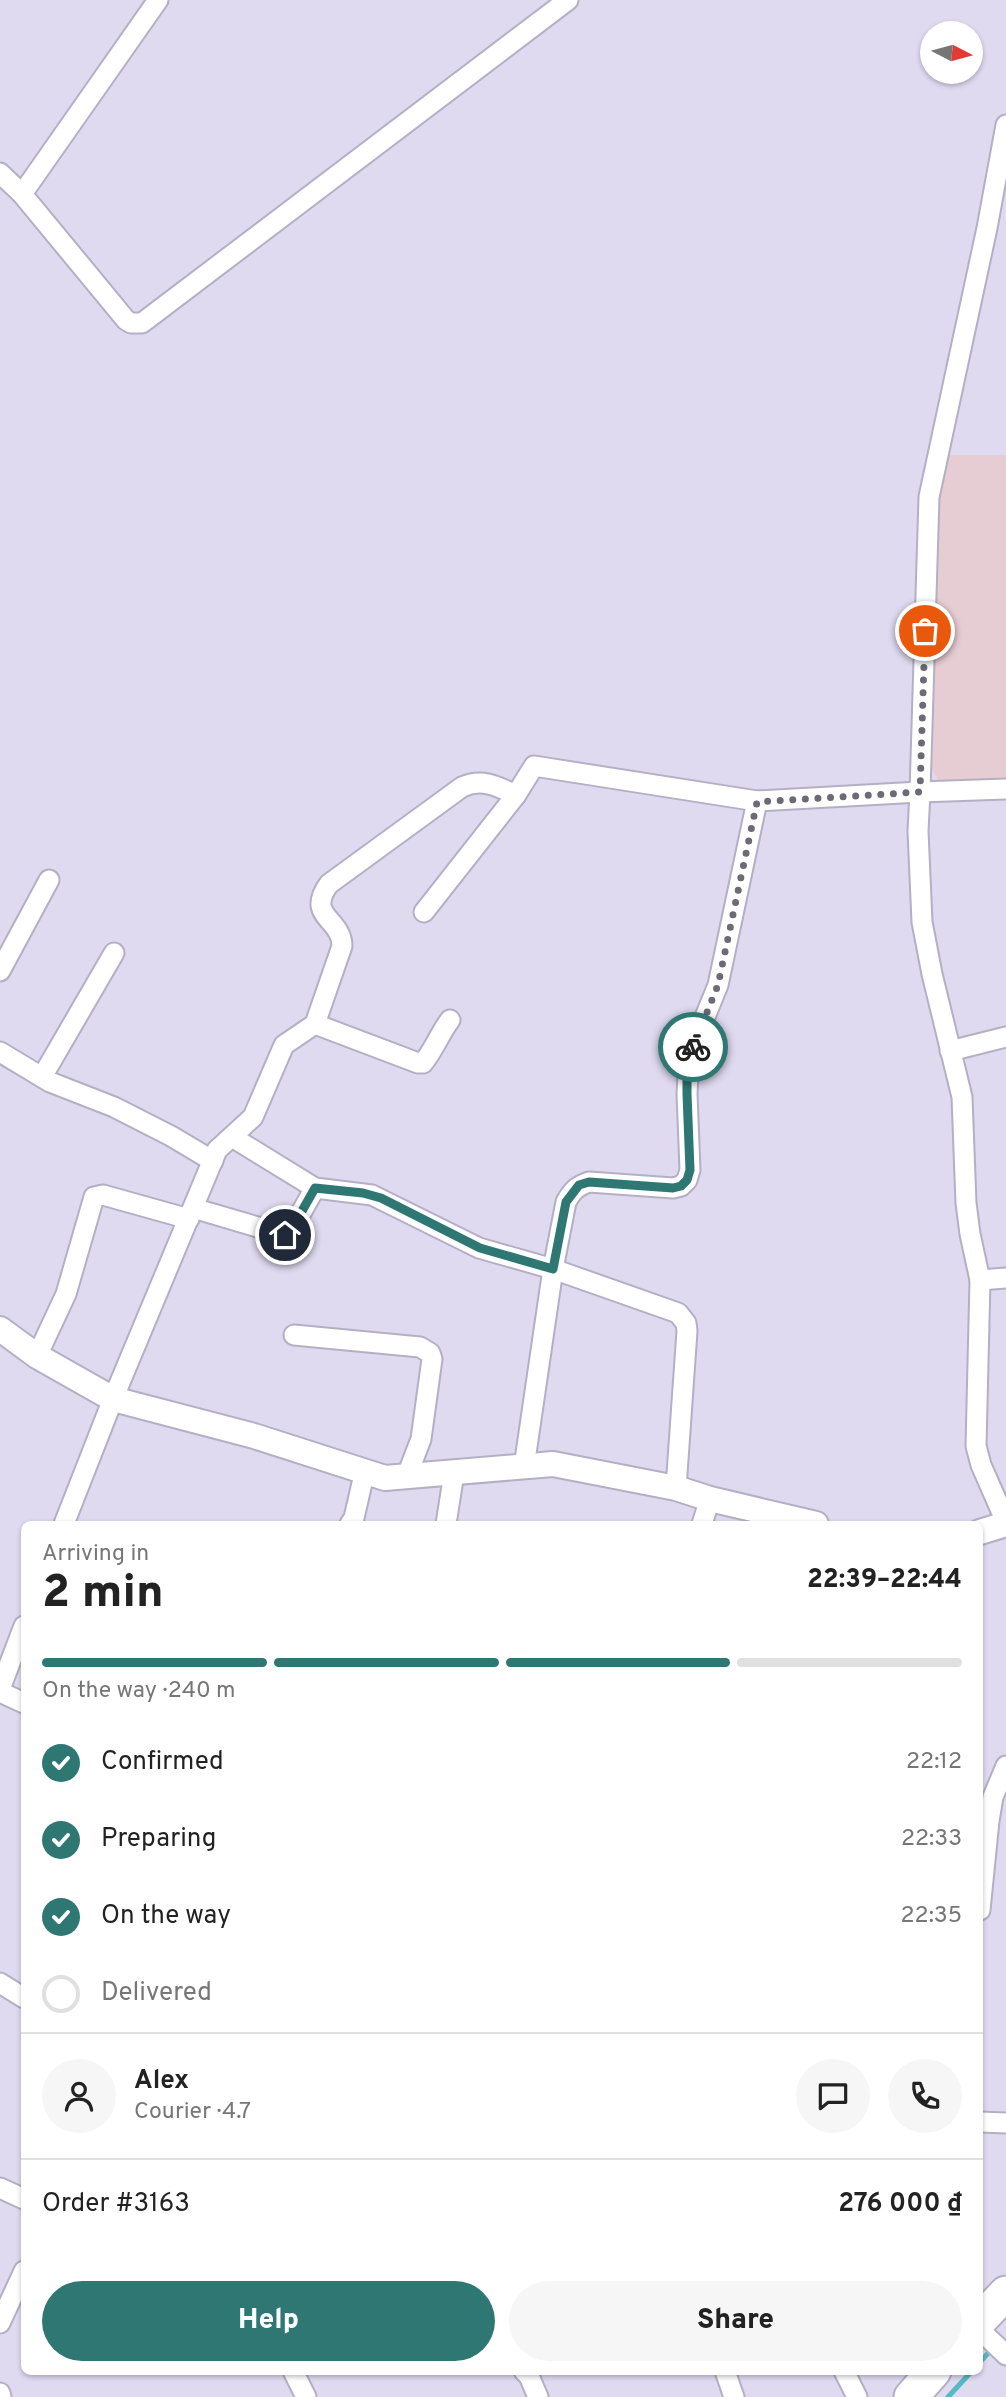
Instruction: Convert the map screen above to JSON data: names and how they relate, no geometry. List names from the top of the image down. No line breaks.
{"north":"right","page":{"heading":["2 min","Arriving in","22:39–22:44"],"panel":["Alex","Courier · 4.7","Order #3163","276 000 ₫"],"bar":"On the way · 240 m","list":[["Confirmed","22:12"],["Preparing","22:33"],["On the way","22:35"],"Delivered"],"buttons":["Help","Share"]}}
